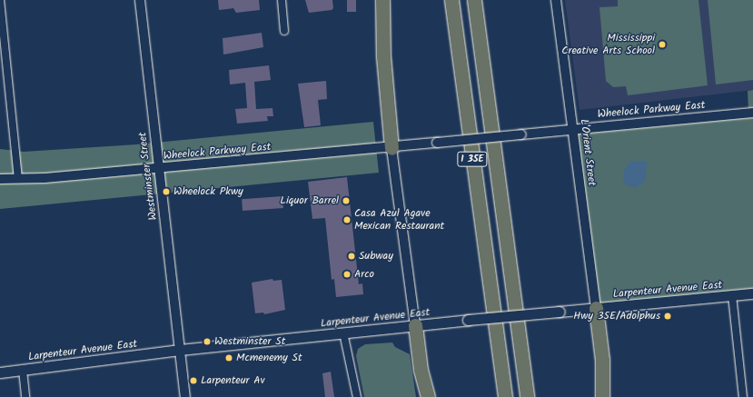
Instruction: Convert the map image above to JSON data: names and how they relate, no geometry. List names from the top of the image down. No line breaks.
{"streets":{"highway":["I 35E"],"main road":["Larpenteur Avenue East"],"street":["Wheelock Parkway East","L'Orient Street","Westminster Street"]},"crossings":[["Wheelock Parkway East","L'Orient Street"],["Wheelock Parkway East","Westminster Street"],["L'Orient Street","Larpenteur Avenue East"],["Westminster Street","Larpenteur Avenue East"]],"places":["Mississippi Creative Arts School","Wheelock Pkwy","Liquor Barrel","Casa Azul Agave Mexican Restaurant","Subway","Arco","Hwy 35E/Adolphus","Westminster St","Mcmenemy St","Larpenteur Av"]}
